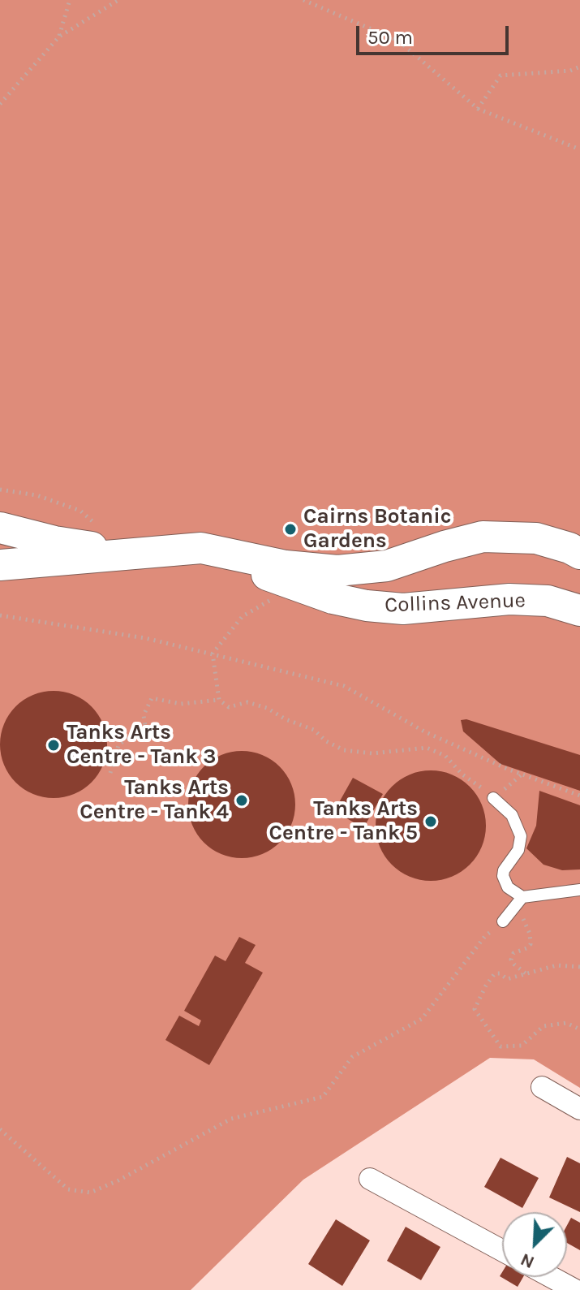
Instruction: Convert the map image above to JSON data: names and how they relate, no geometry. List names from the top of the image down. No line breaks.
{"streets":{"street":["Collins Avenue"]},"places":["Cairns Botanic Gardens","Tanks Arts Centre - Tank 3","Tanks Arts Centre - Tank 4","Tanks Arts Centre - Tank 5"],"scale_bar":"50 m","north":"bottom left"}
